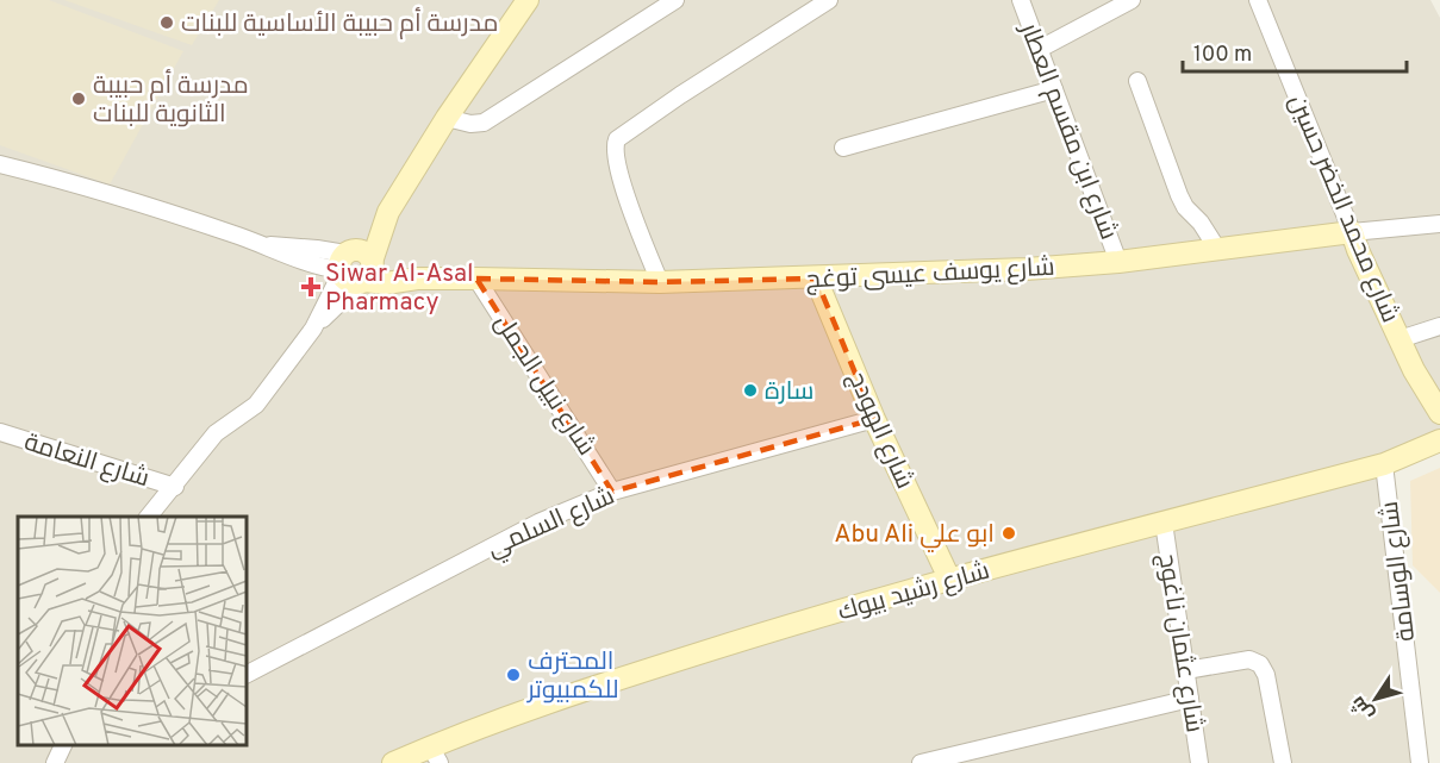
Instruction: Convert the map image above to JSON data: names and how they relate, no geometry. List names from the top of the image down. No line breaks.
{"streets":{"street":["شارع ابن مقسم العطار","شارع محمد الخضر حسين","شارع يوسف عيسى توغج","شارع نبيل الجمل","شارع الهودج","شارع النعامة","شارع السلمي","شارع الوسامة","شارع رشيد بيوك","شارع عثمان ناغوج"]},"crossings":[["شارع ابن مقسم العطار","شارع يوسف عيسى توغج"],["شارع محمد الخضر حسين","شارع يوسف عيسى توغج"],["شارع يوسف عيسى توغج","شارع نبيل الجمل"],["شارع يوسف عيسى توغج","شارع الهودج"],["شارع نبيل الجمل","شارع السلمي"],["شارع الهودج","شارع السلمي"],["شارع الهودج","شارع رشيد بيوك"],["شارع الوسامة","شارع رشيد بيوك"],["شارع رشيد بيوك","شارع عثمان ناغوج"]],"places":{"other":["مدرسة أم حبيبة الأساسية للبنات","مدرسة أم حبيبة الثانوية للبنات","سارة","Abu Ali ابو علي","المحترف للكمبيوتر"],"health":["Siwar Al-Asal Pharmacy"]},"scale_bar":"100 m","north":"bottom left"}
